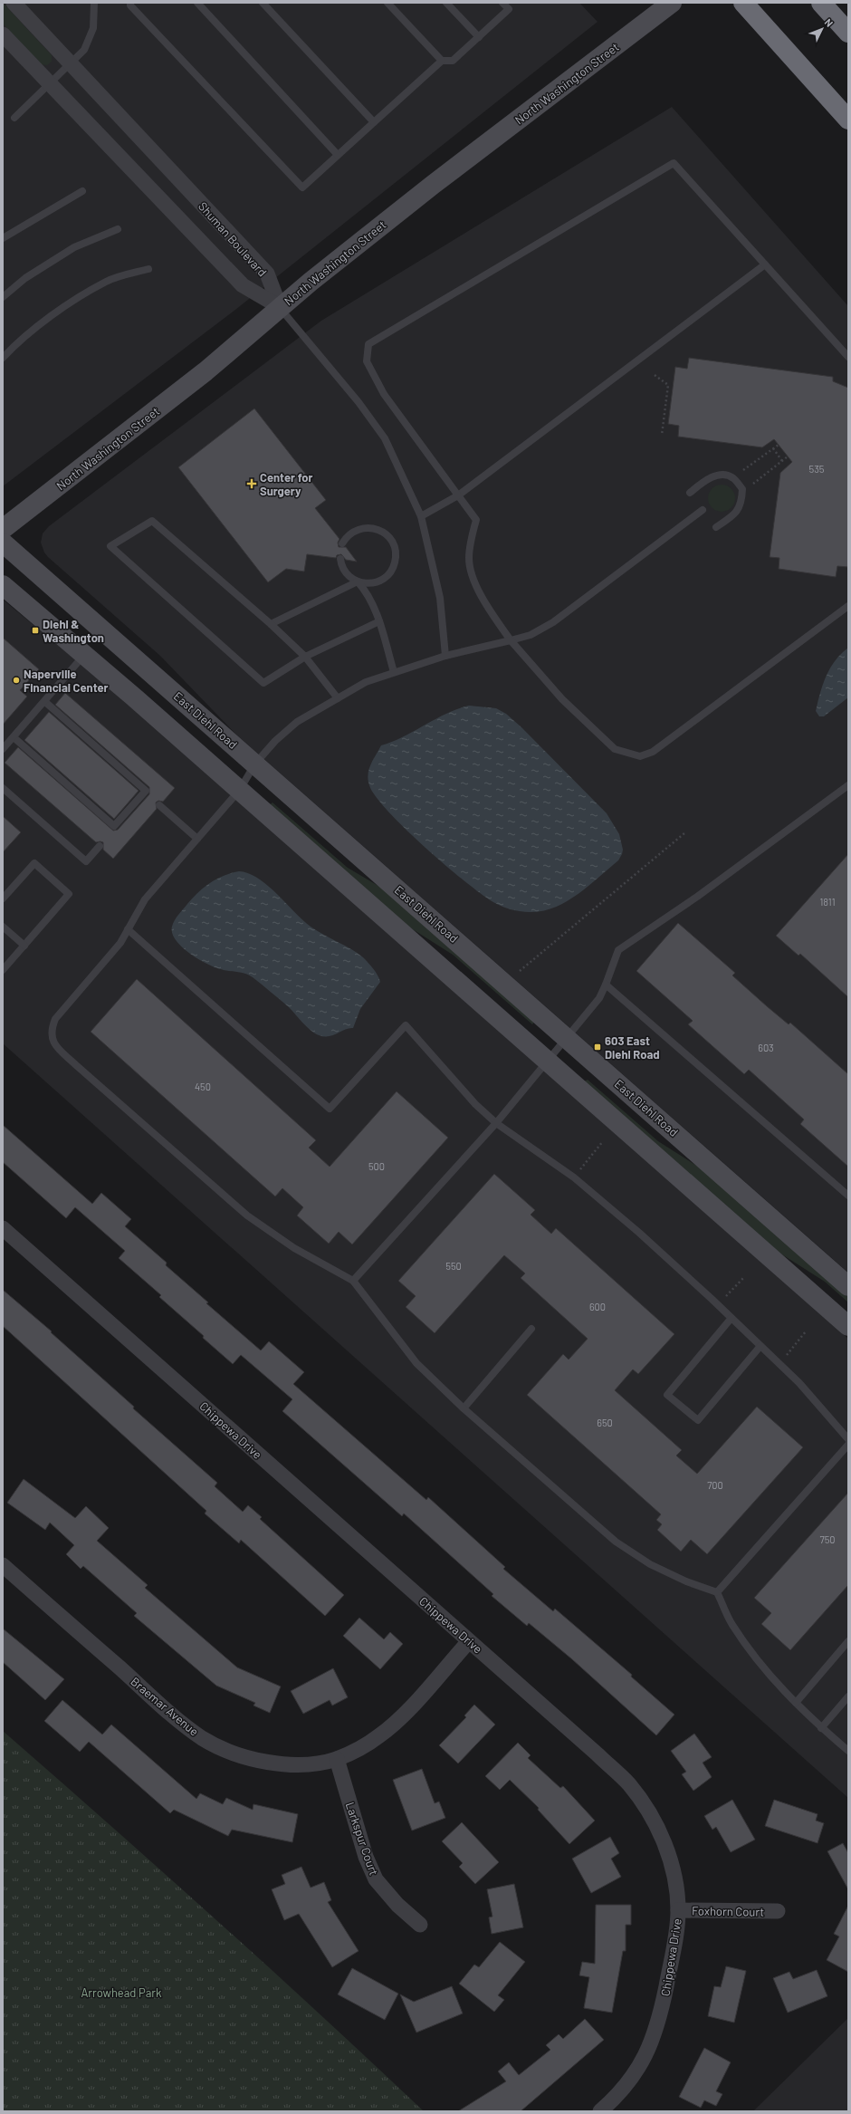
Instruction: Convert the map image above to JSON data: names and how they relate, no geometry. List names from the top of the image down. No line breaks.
{"streets":{"street":["North Washington Street","Shuman Boulevard","East Diehl Road","Chippewa Drive","Braemar Avenue","Larkspur Court","Foxhorn Court"]},"crossings":[["North Washington Street","Shuman Boulevard"],["Chippewa Drive","Braemar Avenue"],["Chippewa Drive","Foxhorn Court"],["Braemar Avenue","Larkspur Court"]],"parks":["Arrowhead Park"],"places":{"health":["Center for Surgery"],"transit":["Diehl & Washington","603 East Diehl Road"],"other":["Naperville Financial Center"]},"house_numbers":["535","1811","603","450","500","550","600","650","700","750"],"north":"top right"}
